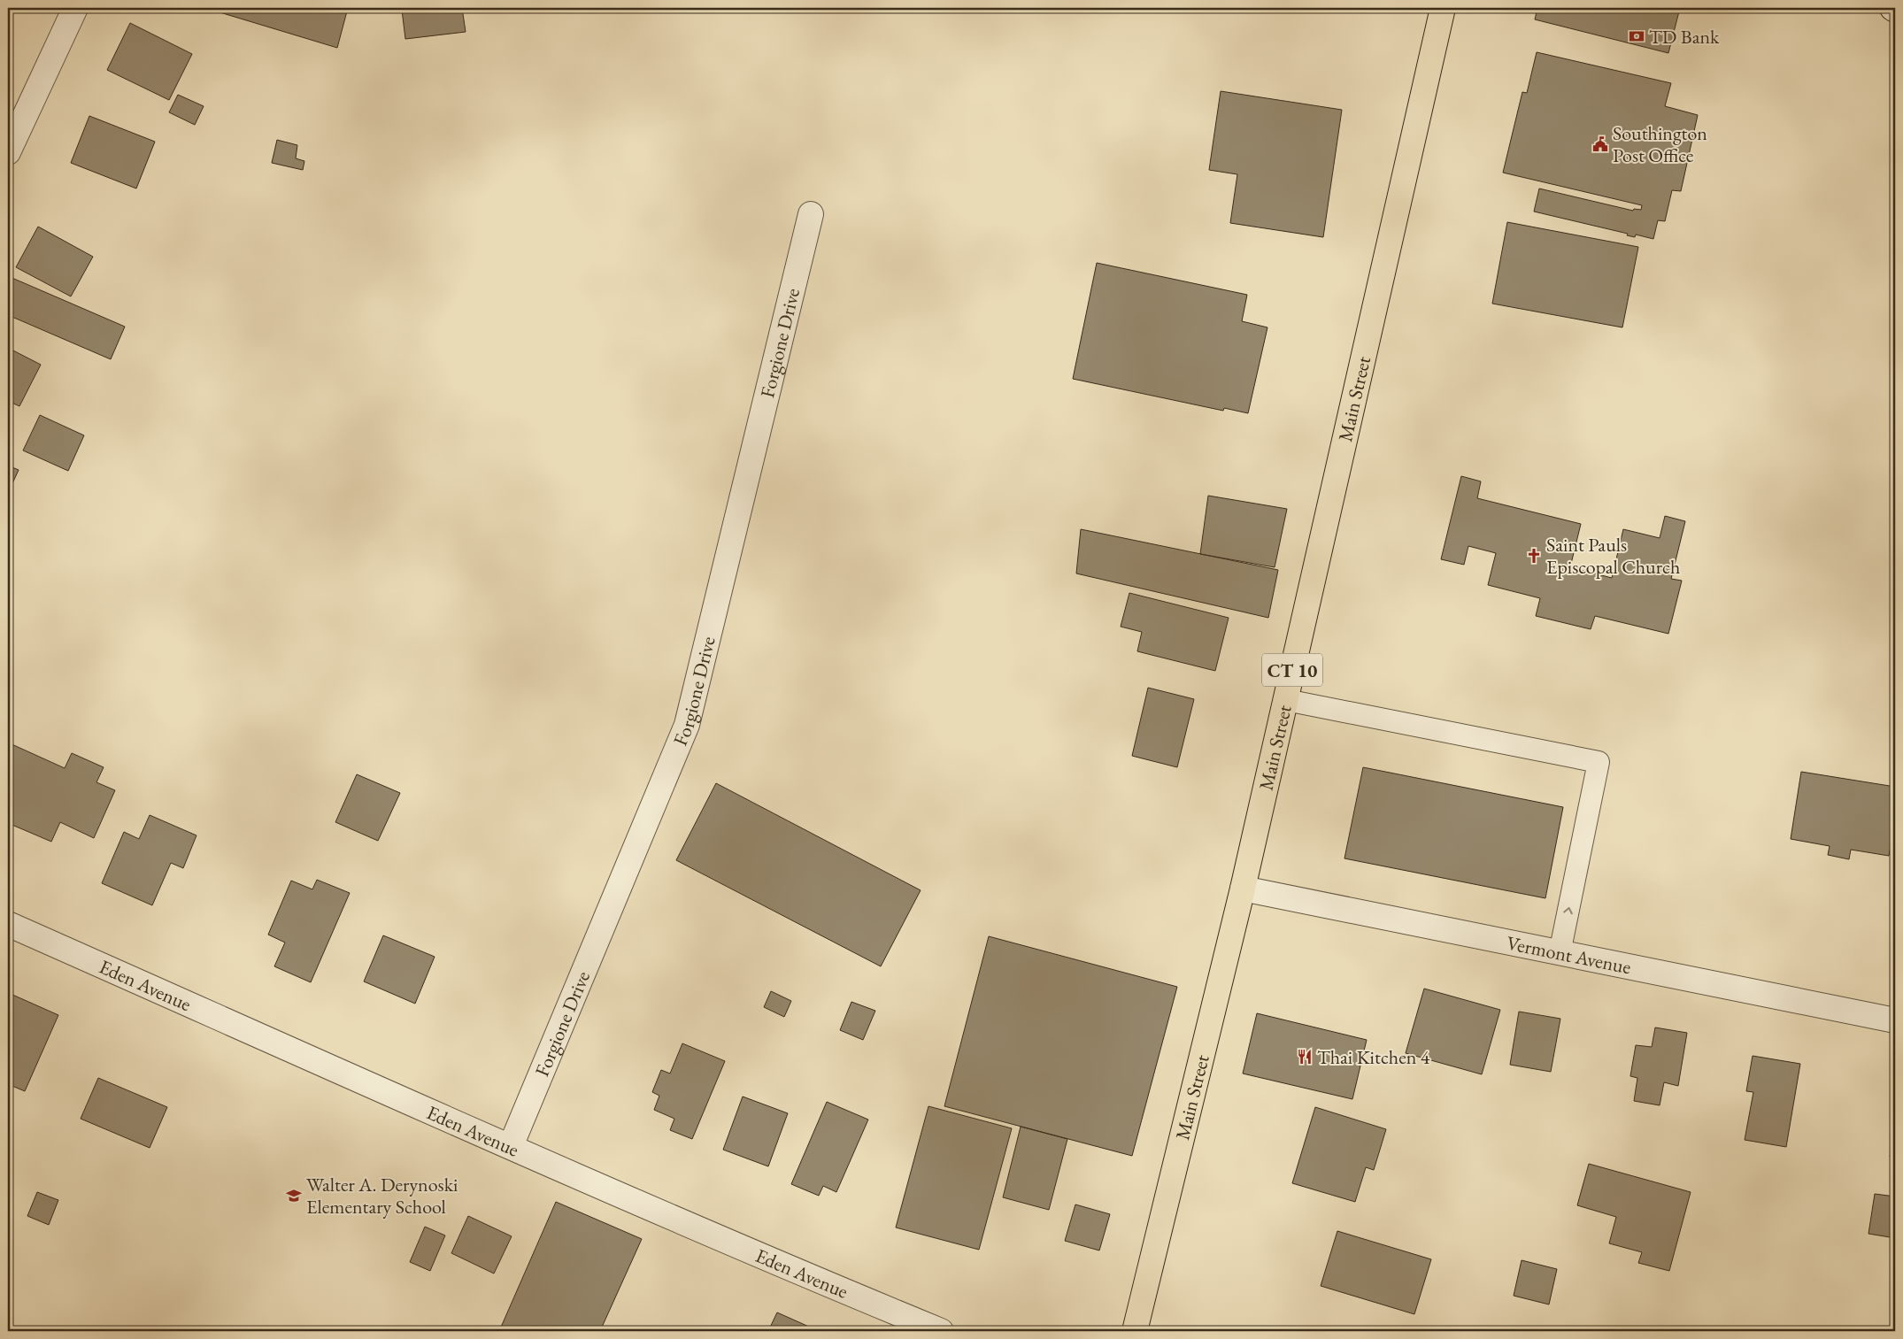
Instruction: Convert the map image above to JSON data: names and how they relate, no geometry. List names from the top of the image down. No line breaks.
{"streets":{"highway":["Main Street","CT 10"],"street":["Forgione Drive","Vermont Avenue","Eden Avenue"]},"crossings":[["Forgione Drive","Eden Avenue"],["Main Street","Vermont Avenue"]],"places":{"bank":["TD Bank"],"public building":["Southington Post Office"],"church":["Saint Pauls Episcopal Church"],"restaurant":["Thai Kitchen 4"],"school or university":["Walter A. Derynoski Elementary School"]}}
